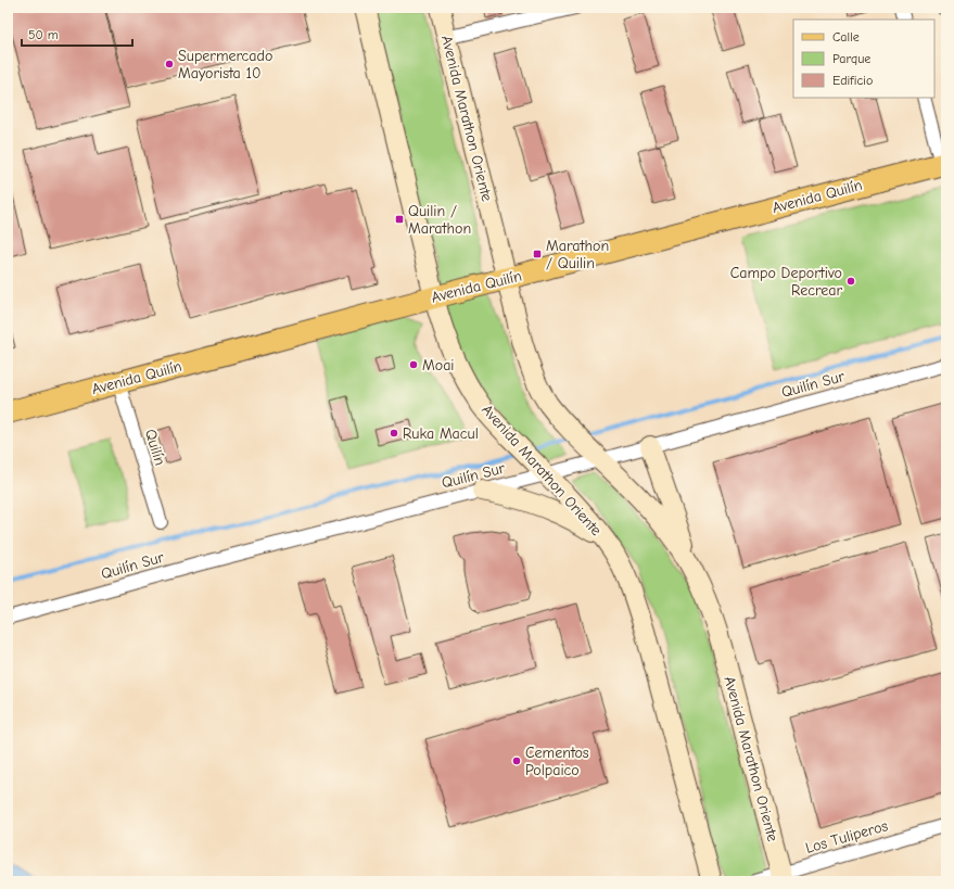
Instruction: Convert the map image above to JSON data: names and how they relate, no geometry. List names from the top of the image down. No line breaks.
{"streets":{"main road":["Avenida Marathon Oriente","Avenida Quilín"],"street":["Quilín Sur","Quilín","Los Tuliperos"]},"crossings":[["Avenida Marathon Oriente","Avenida Quilín"],["Avenida Marathon Oriente","Quilín Sur"],["Avenida Marathon Oriente","Los Tuliperos"],["Avenida Quilín","Quilín"]],"places":{"other":["Supermercado Mayorista 10","Campo Deportivo Recrear","Moai","Ruka Macul","Cementos Polpaico"],"transit":["Quilin / Marathon","Marathon / Quilin"]},"legend":["Calle","Parque","Edificio"],"scale_bar":"50 m"}
